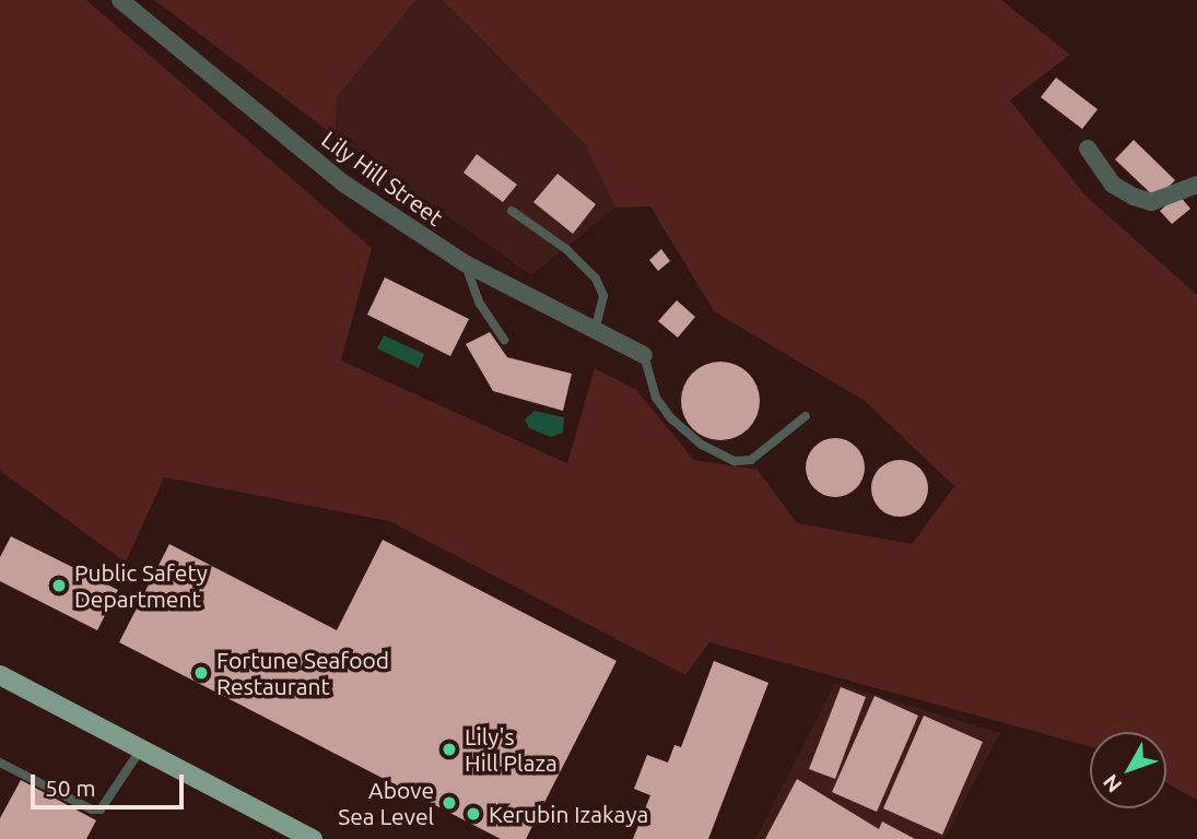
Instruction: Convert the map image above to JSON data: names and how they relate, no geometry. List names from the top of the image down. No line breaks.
{"streets":{"street":["Lily Hill Street"]},"places":["Public Safety Department","Fortune Seafood Restaurant","Lily's Hill Plaza","Above Sea Level","Kerubin Izakaya"],"scale_bar":"50 m","north":"bottom left"}
